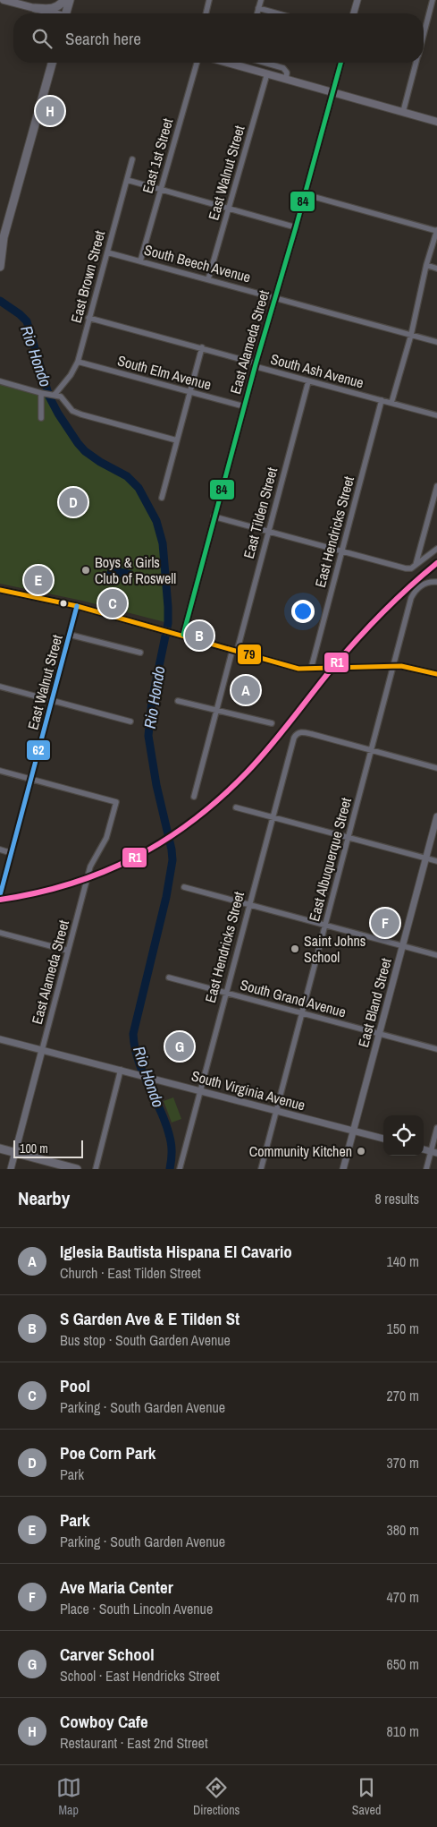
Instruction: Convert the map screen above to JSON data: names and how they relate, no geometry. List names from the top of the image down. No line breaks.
{"streets":{"street":["East 1st Street","East Walnut Street","South Beech Avenue","East Brown Street","East Alameda Street","South Ash Avenue","South Elm Avenue","East Tilden Street","East Hendricks Street","East Albuquerque Street","South Grand Avenue","East Bland Street","South Virginia Avenue"]},"crossings":[["East 1st Street","South Beech Avenue"],["East Walnut Street","South Beech Avenue"],["East Walnut Street","East Alameda Street"],["South Beech Avenue","East Brown Street"],["South Beech Avenue","East Alameda Street"],["East Brown Street","South Ash Avenue"],["East Brown Street","South Elm Avenue"],["East Alameda Street","South Ash Avenue"],["East Alameda Street","South Elm Avenue"],["East Alameda Street","South Virginia Avenue"],["South Ash Avenue","East Tilden Street"],["South Ash Avenue","East Hendricks Street"],["East Hendricks Street","East Albuquerque Street"],["East Hendricks Street","South Grand Avenue"],["East Hendricks Street","South Virginia Avenue"],["East Albuquerque Street","South Grand Avenue"],["East Albuquerque Street","South Virginia Avenue"],["South Grand Avenue","East Bland Street"],["East Bland Street","South Virginia Avenue"]],"water":["Rio Hondo"],"places":["Boys & Girls Club of Roswell","Saint Johns School","Community Kitchen"],"lines":["transit line 84","transit line R1","transit line 79","transit line 62"],"scale_bar":"100 m","page":{"search":"Search here","pins":["H","D","E","C","B","A","F","G"],"scale":"100 m","heading":["Nearby","8 results"],"list":[{"mark":"A","name":"Iglesia Bautista Hispana El Cavario","note":"Church · East Tilden Street","value":"140 m"},{"mark":"B","name":"S Garden Ave & E Tilden St","note":"Bus stop · South Garden Avenue","value":"150 m"},{"mark":"C","name":"Pool","note":"Parking · South Garden Avenue","value":"270 m"},{"mark":"D","name":"Poe Corn Park","note":"Park","value":"370 m"},{"mark":"E","name":"Park","note":"Parking · South Garden Avenue","value":"380 m"},{"mark":"F","name":"Ave Maria Center","note":"Place · South Lincoln Avenue","value":"470 m"},{"mark":"G","name":"Carver School","note":"School · East Hendricks Street","value":"650 m"},{"mark":"H","name":"Cowboy Cafe","note":"Restaurant · East 2nd Street","value":"810 m"}],"nav":["Map","Directions","Saved"]}}
